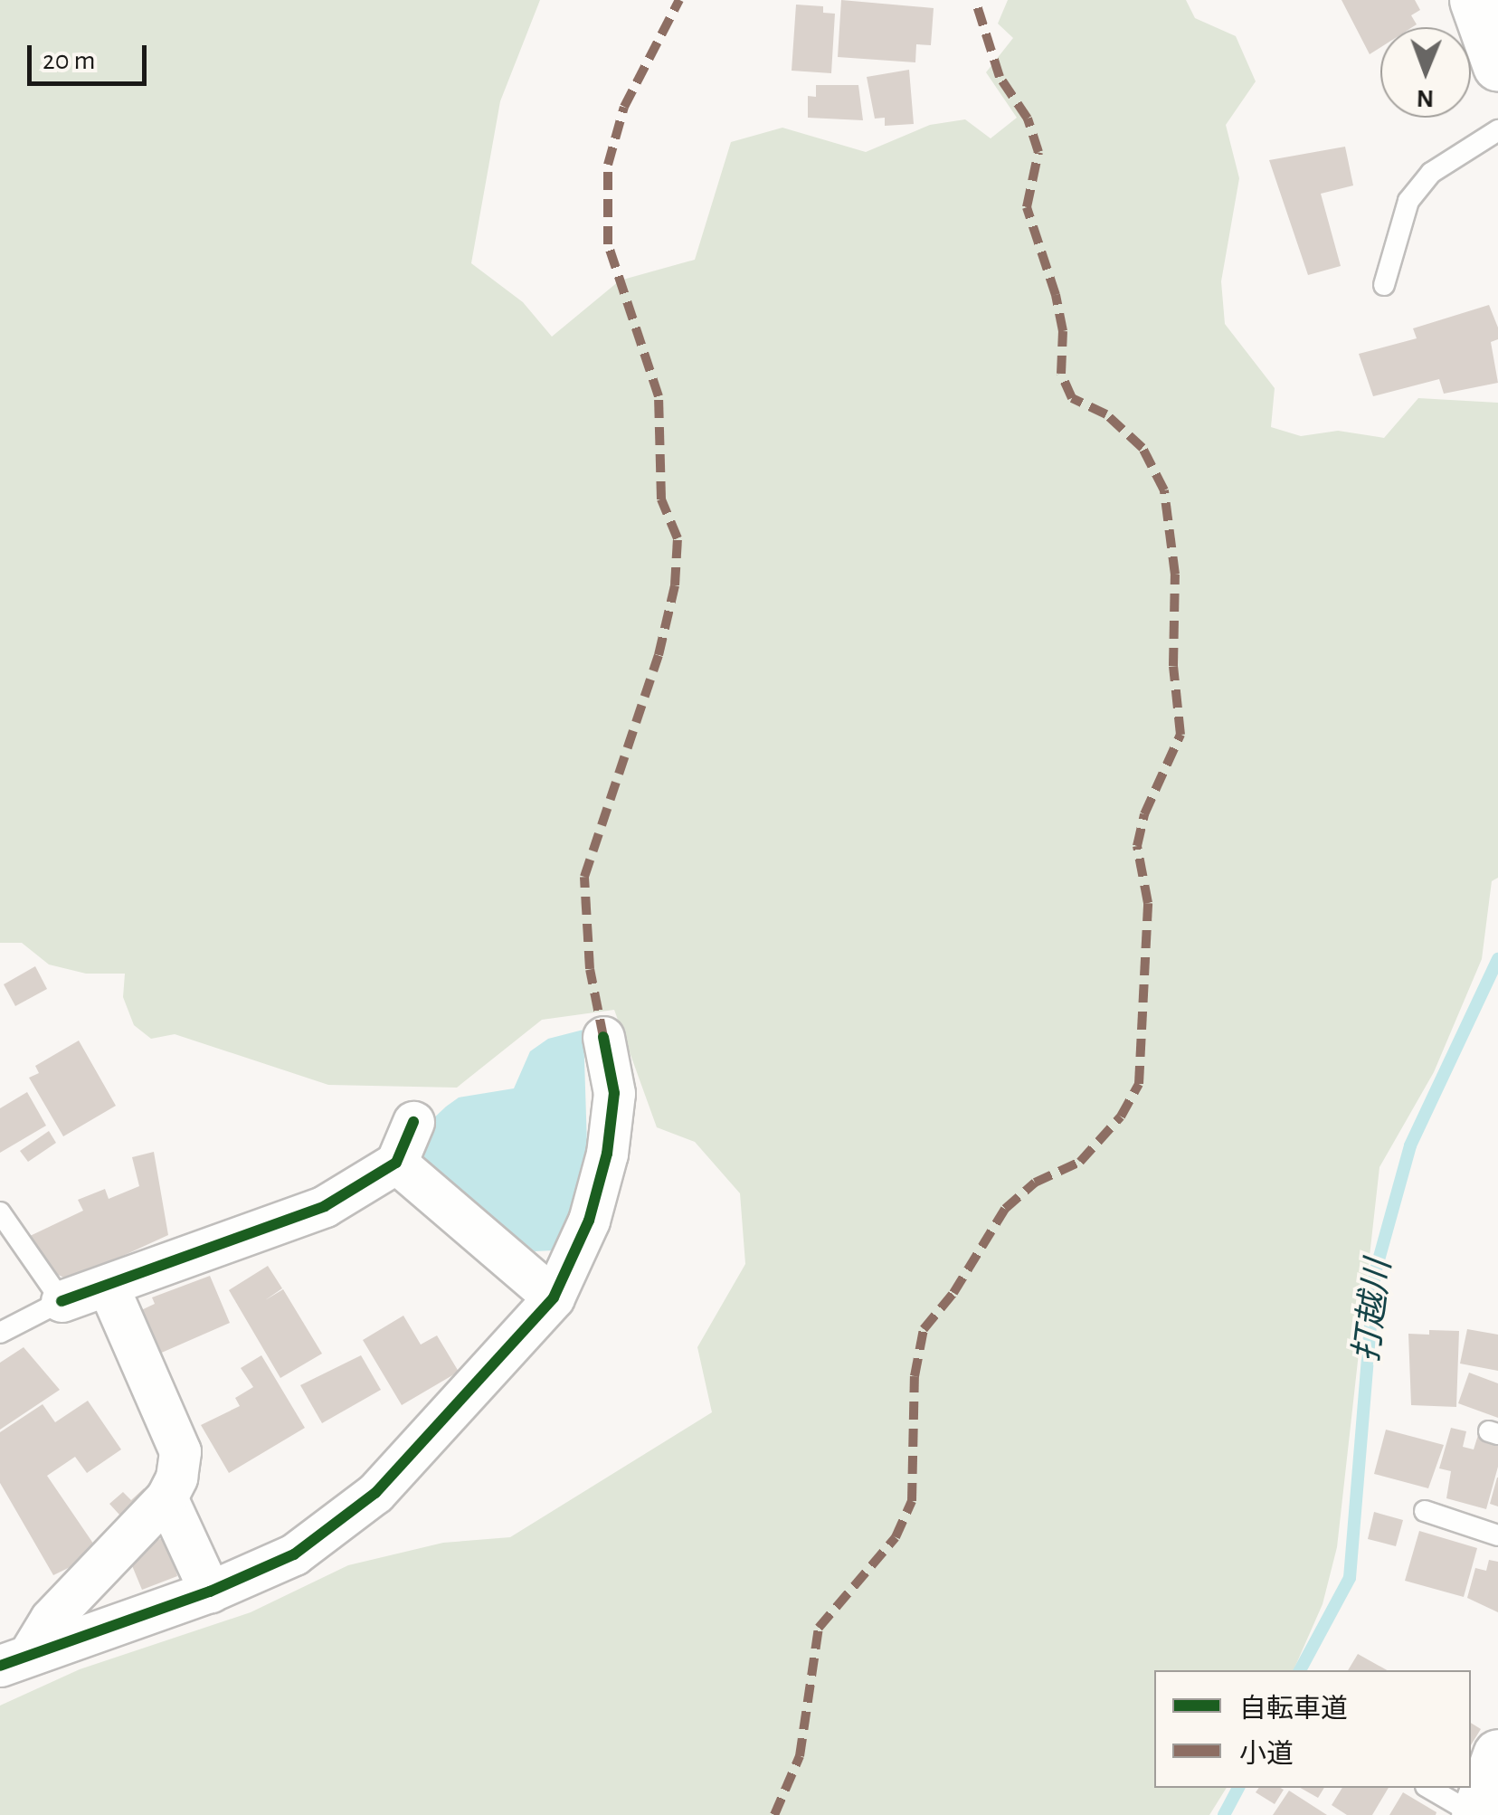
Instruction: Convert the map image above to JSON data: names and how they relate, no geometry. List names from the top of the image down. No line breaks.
{"water":["打越川"],"legend":["自転車道","小道"],"scale_bar":"20 m","north":"bottom"}
